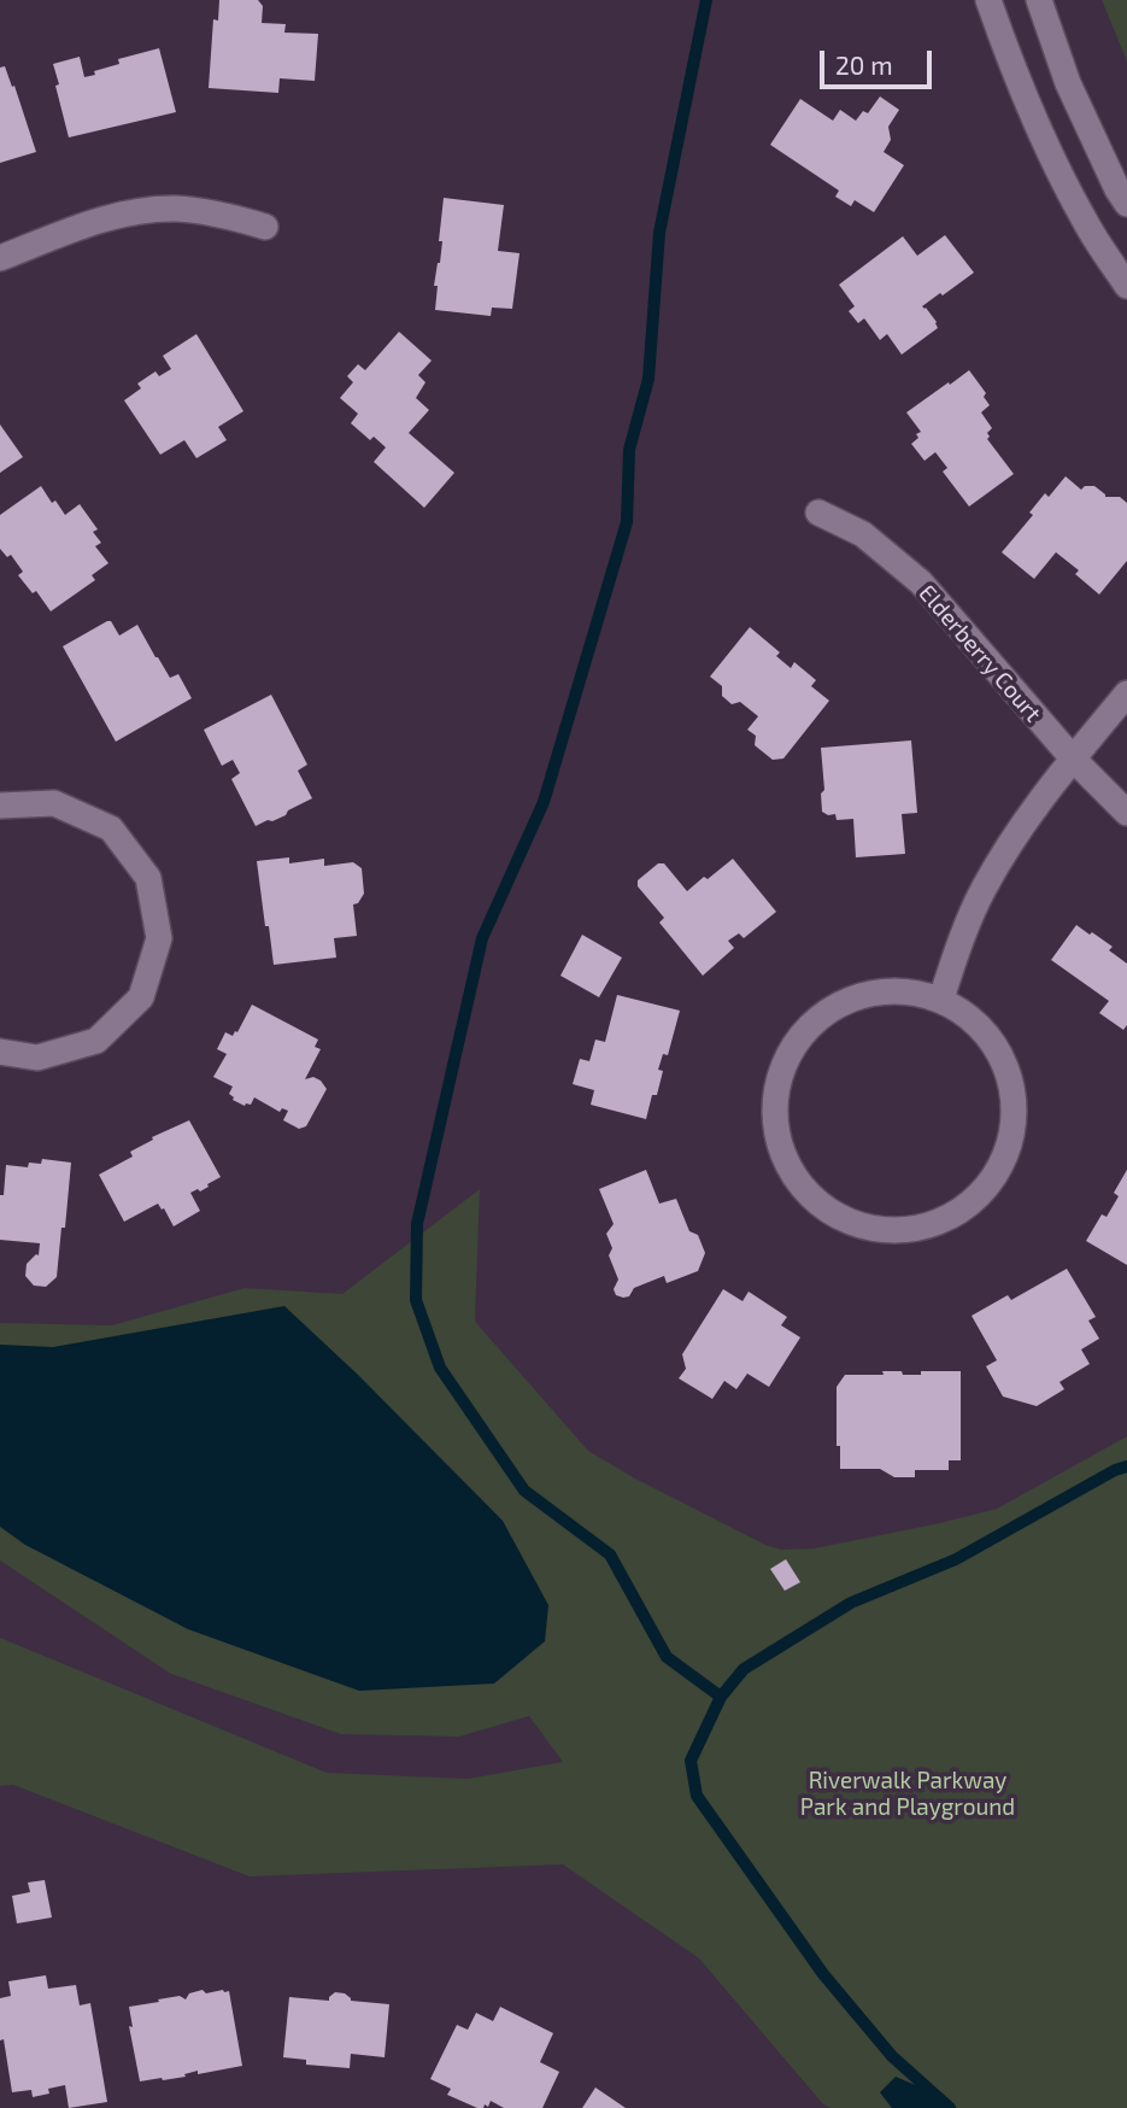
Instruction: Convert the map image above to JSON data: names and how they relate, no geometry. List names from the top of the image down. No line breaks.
{"streets":{"street":["Elderberry Court"]},"parks":["Riverwalk Parkway Park and Playground"],"scale_bar":"20 m"}
